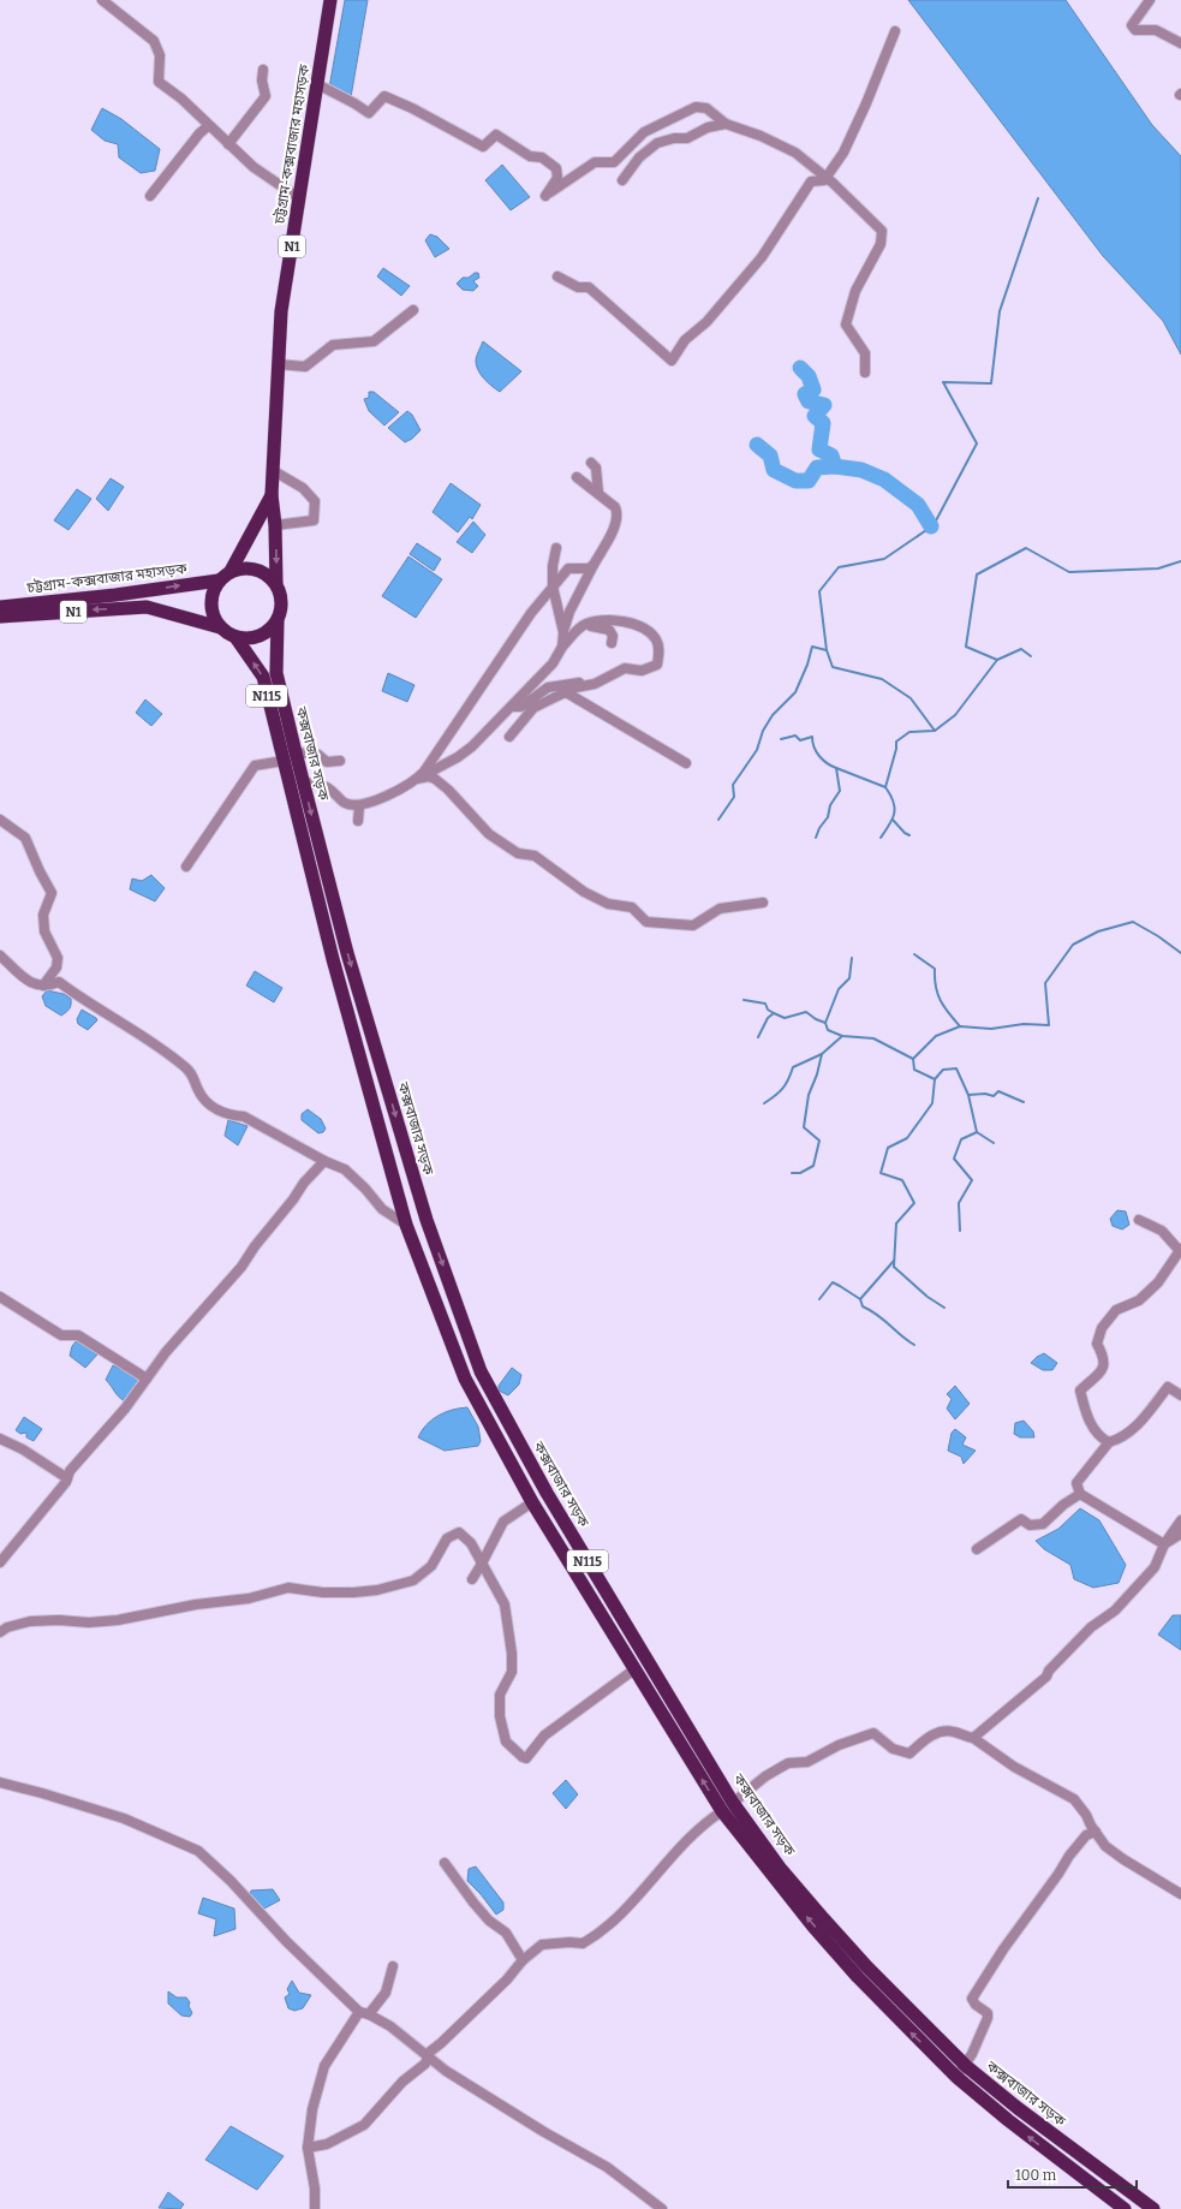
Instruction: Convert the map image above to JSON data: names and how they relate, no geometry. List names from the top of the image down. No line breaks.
{"streets":{"highway":["চট্টগ্রাম-কক্সবাজার মহাসড়ক","N1","N115","কক্সবাজার সড়ক"]},"crossings":[["চট্টগ্রাম-কক্সবাজার মহাসড়ক","কক্সবাজার সড়ক"]],"scale_bar":"100 m"}
